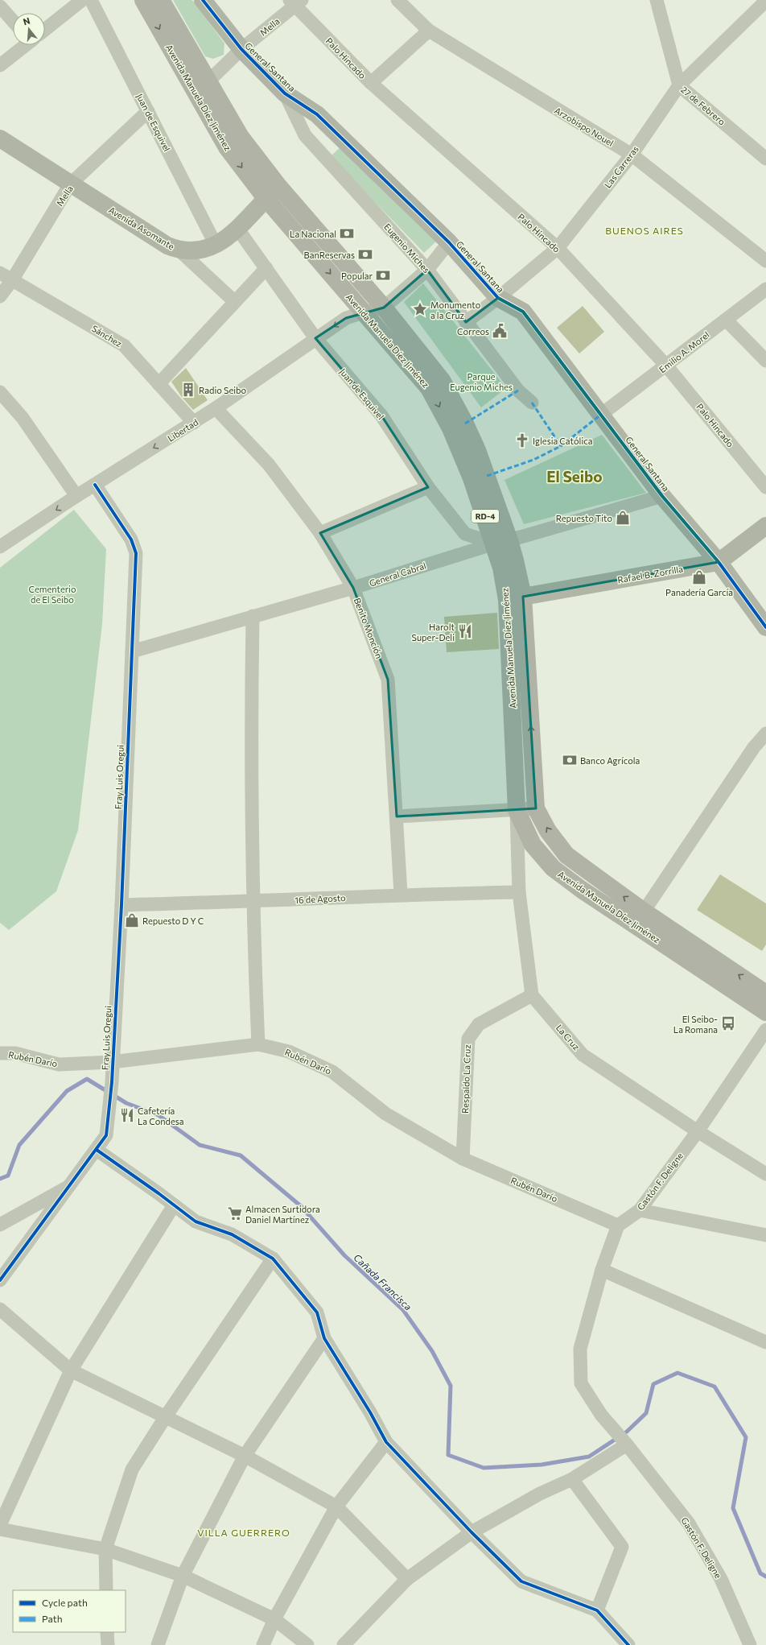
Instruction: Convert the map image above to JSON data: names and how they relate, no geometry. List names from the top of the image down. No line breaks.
{"streets":{"main road":["Avenida Manuela Díez Jiménez","RD-4"],"street":["Mella","Palo Hincado","General Santana","27 de Febrero","Juan de Esquivel","Arzobispo Nouel","Las Carreras","Avenida Asomante","Eugenio Miches","Sánchez","Emilio A. Morel","Libertad","General Cabral","Rafael B. Zorrilla","Benito Monción","Fray Luis Oregui","16 de Agosto","La Cruz","Rubén Darío","Respaldo La Cruz","Gastón F. Deligne"]},"crossings":[["Mella","Palo Hincado"],["Mella","General Santana"],["Mella","Avenida Manuela Díez Jiménez"],["Mella","Juan de Esquivel"],["Mella","Avenida Asomante"],["Mella","Sánchez"],["Palo Hincado","Las Carreras"],["Palo Hincado","Emilio A. Morel"],["General Santana","Las Carreras"],["General Santana","Eugenio Miches"],["General Santana","Emilio A. Morel"],["General Santana","General Cabral"],["General Santana","Rafael B. Zorrilla"],["Avenida Manuela Díez Jiménez","Juan de Esquivel"],["Avenida Manuela Díez Jiménez","Avenida Asomante"],["Avenida Manuela Díez Jiménez","Libertad"],["Avenida Manuela Díez Jiménez","General Cabral"],["Avenida Manuela Díez Jiménez","Rafael B. Zorrilla"],["27 de Febrero","Las Carreras"],["Juan de Esquivel","Avenida Asomante"],["Juan de Esquivel","Libertad"],["Juan de Esquivel","General Cabral"],["Arzobispo Nouel","Las Carreras"],["Las Carreras","Eugenio Miches"],["Sánchez","Libertad"],["Libertad","Benito Monción"],["Libertad","Fray Luis Oregui"],["General Cabral","Benito Monción"],["General Cabral","Fray Luis Oregui"],["Benito Monción","16 de Agosto"],["Fray Luis Oregui","16 de Agosto"],["Fray Luis Oregui","Rubén Darío"],["La Cruz","Respaldo La Cruz"],["La Cruz","Gastón F. Deligne"],["Rubén Darío","Respaldo La Cruz"],["Rubén Darío","Gastón F. Deligne"]],"one_way":["Libertad"],"districts":["BUENOS AIRES","El Seibo","VILLA GUERRERO"],"water":["Cañada Francisca"],"parks":["Parque Eugenio Miches","Cementerio de El Seibo"],"places":{"bank":["La Nacional","BanReservas","Popular","Banco Agrícola"],"place":["Monumento a la Cruz"],"public building":["Correos"],"building":["Radio Seibo"],"church":["Iglesia Católica"],"shop":["Repuesto Tito","Panadería García","Repuesto D Y C"],"restaurant":["Harolt Super-Deli","Cafetería La Condesa"],"bus stop":["El Seibo- La Romana"],"supermarket":["Almacen Surtidora Daniel Martínez"]},"legend":["Cycle path","Path"],"north":"top"}
